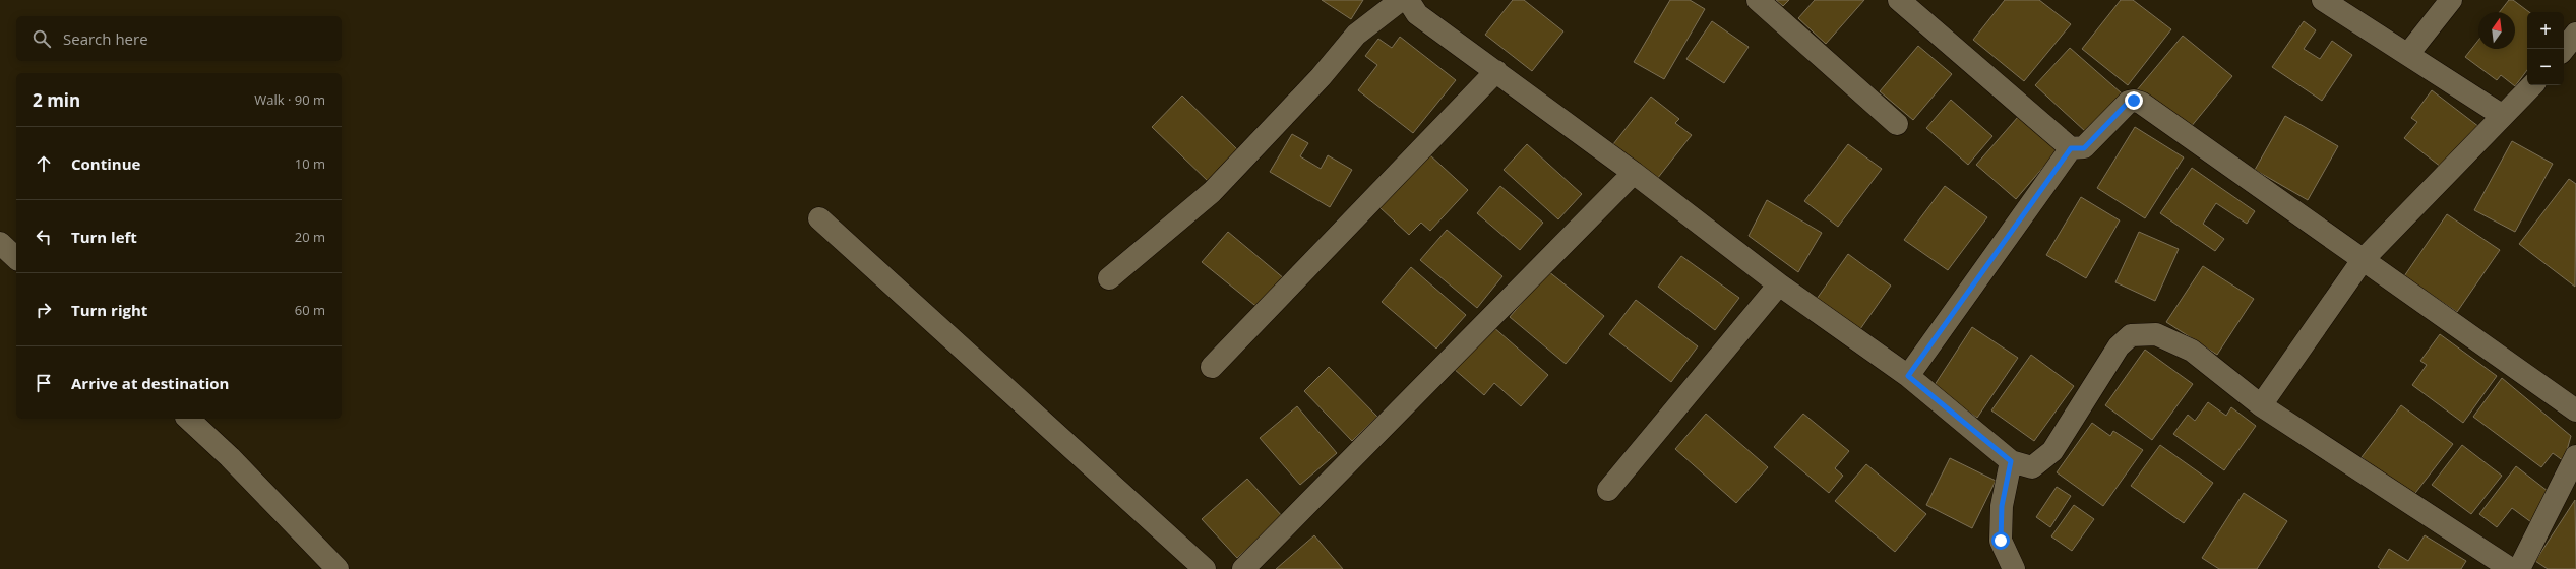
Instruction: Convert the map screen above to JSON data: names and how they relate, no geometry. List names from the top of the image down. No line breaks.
{"north":"top","page":{"map_buttons":["+","−"],"search":"Search here","heading":["2 min","Walk · 90 m"],"list":[["Continue","10 m"],["Turn left","20 m"],["Turn right","60 m"],"Arrive at destination"]}}
